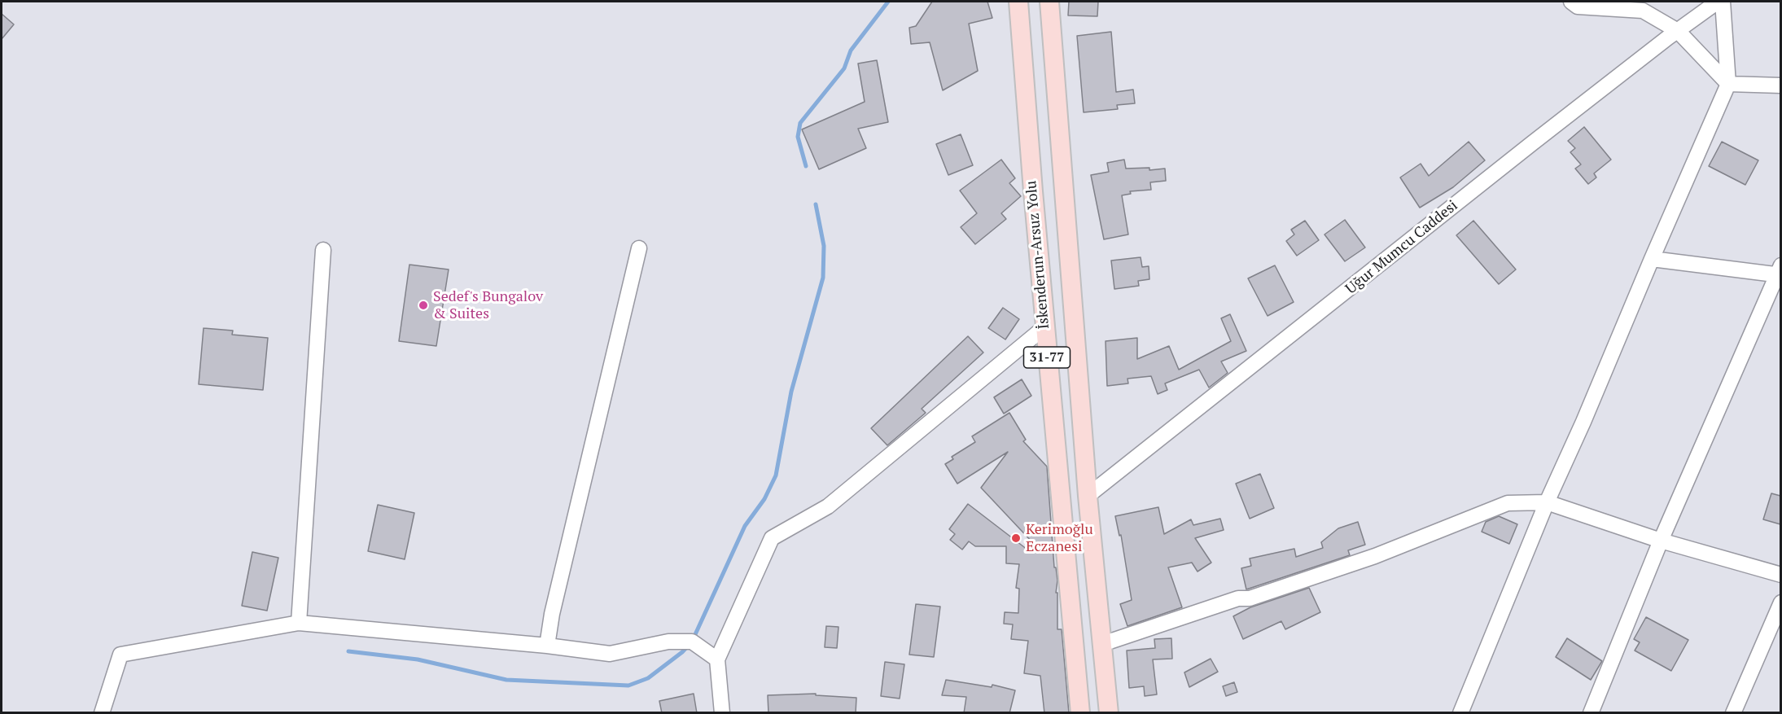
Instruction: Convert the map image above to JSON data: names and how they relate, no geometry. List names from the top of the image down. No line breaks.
{"streets":{"main road":["İskenderun-Arsuz Yolu","31-77"],"street":["Uğur Mumcu Caddesi"]},"crossings":[["Uğur Mumcu Caddesi","İskenderun-Arsuz Yolu"]],"places":["Sedef's Bungalov & Suites","Kerimoğlu Eczanesi"]}
